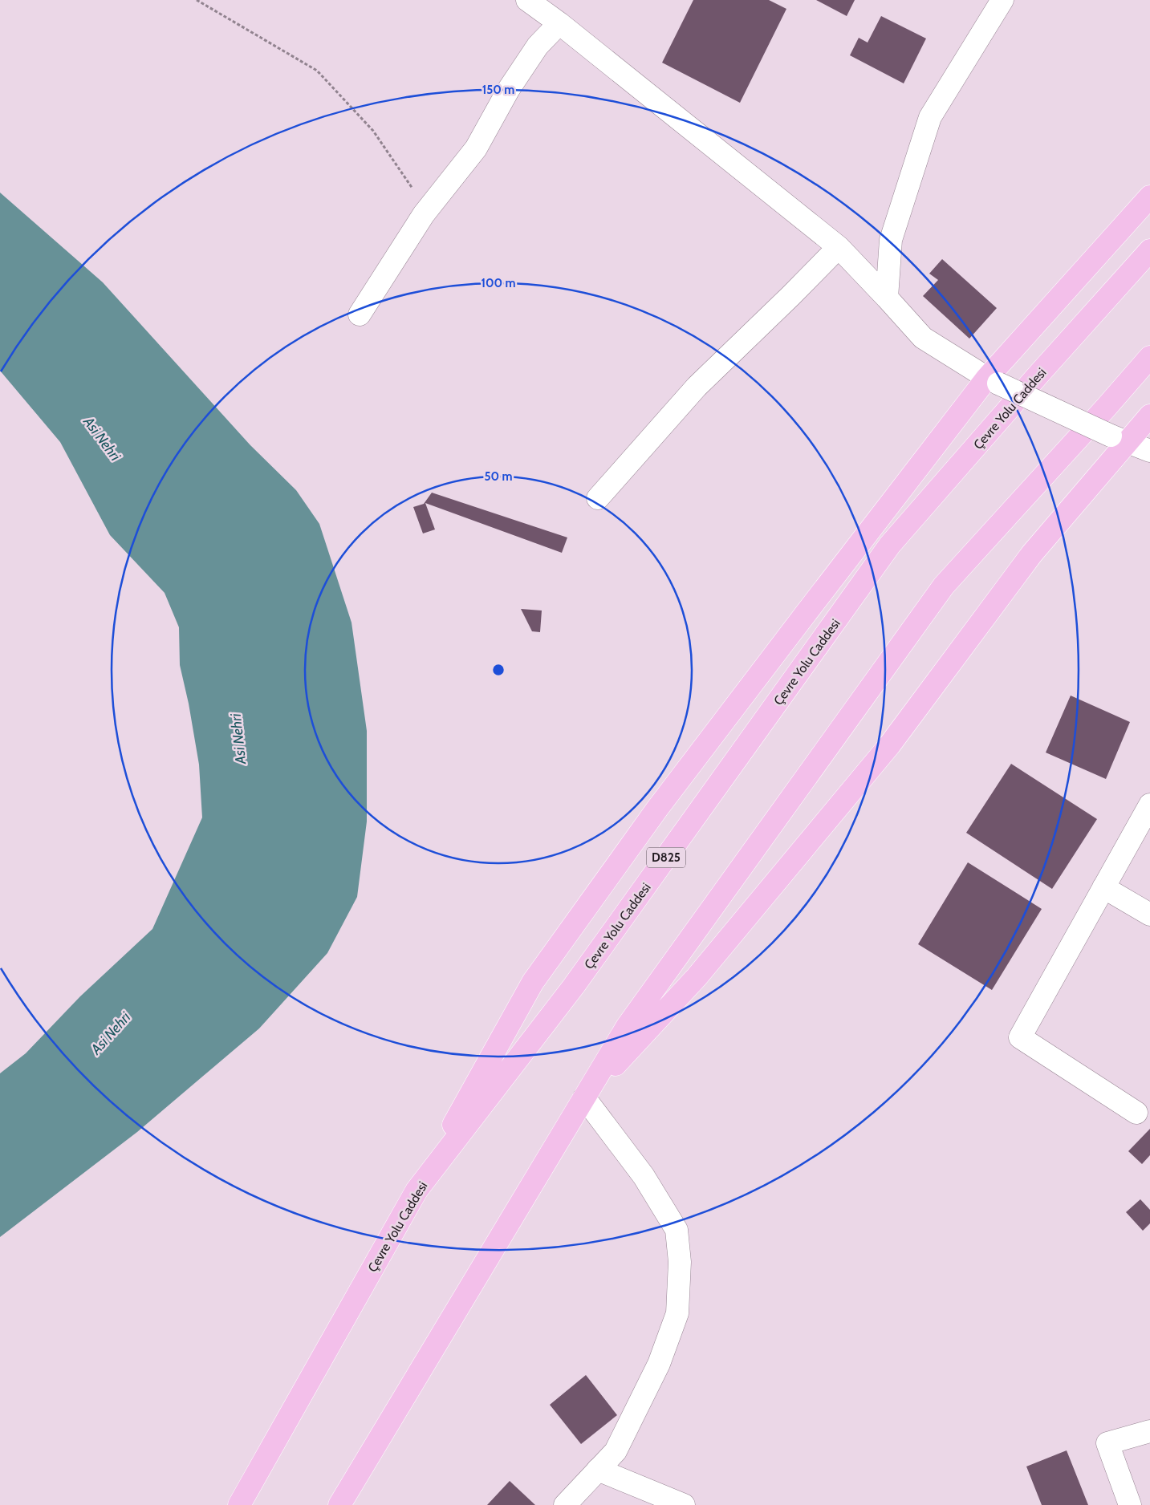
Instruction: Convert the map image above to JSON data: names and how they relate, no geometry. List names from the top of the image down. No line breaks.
{"streets":{"highway":["Çevre Yolu Caddesi","D825"]},"water":["Asi Nehri"],"rings":["150 m","100 m","50 m"]}
